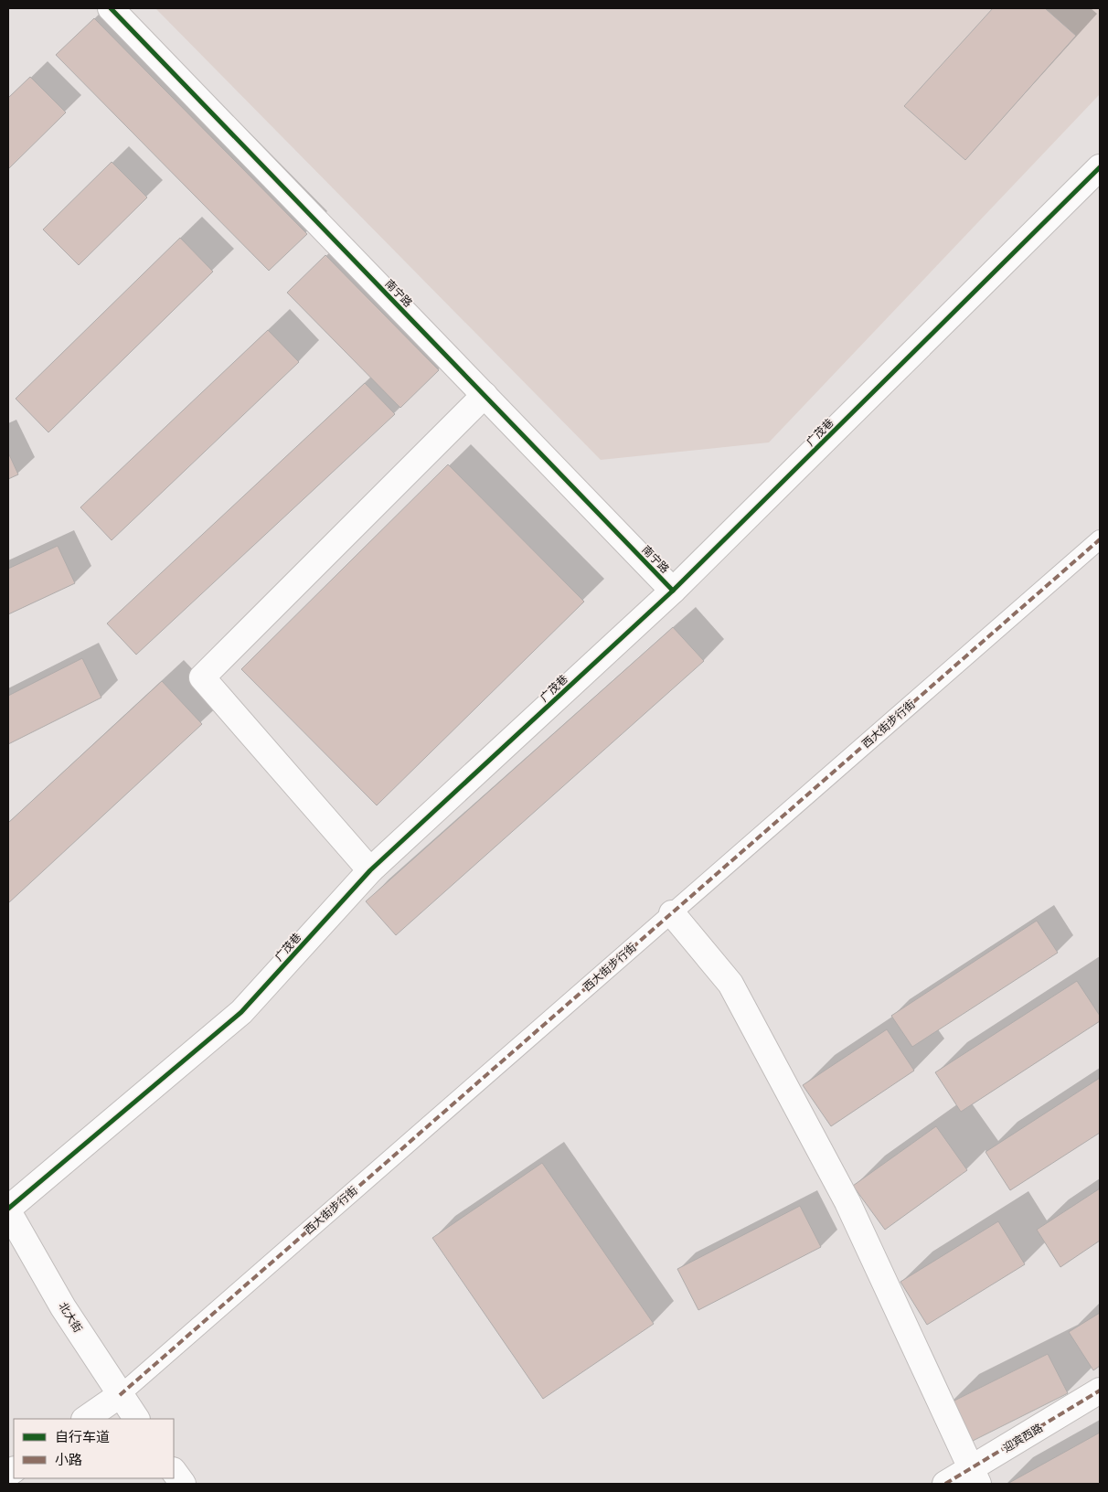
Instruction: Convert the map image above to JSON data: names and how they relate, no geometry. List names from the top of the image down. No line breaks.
{"streets":{"street":["南宁路","广茂巷","西大街步行街","北大街","迎宾西路"]},"crossings":[["南宁路","广茂巷"],["广茂巷","北大街"],["西大街步行街","北大街"]],"legend":["自行车道","小路"]}
